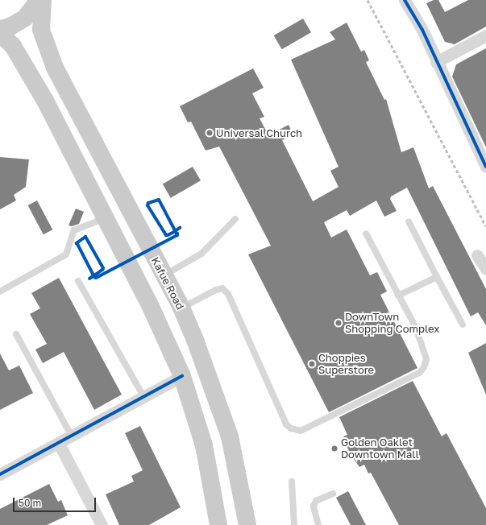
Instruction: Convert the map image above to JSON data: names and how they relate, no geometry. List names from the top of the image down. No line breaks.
{"streets":{"main road":["Kafue Road"]},"places":["Universal Church","DownTown Shopping Complex","Choppies Superstore","Golden Oaklet Downtown Mall"],"scale_bar":"50 m"}
